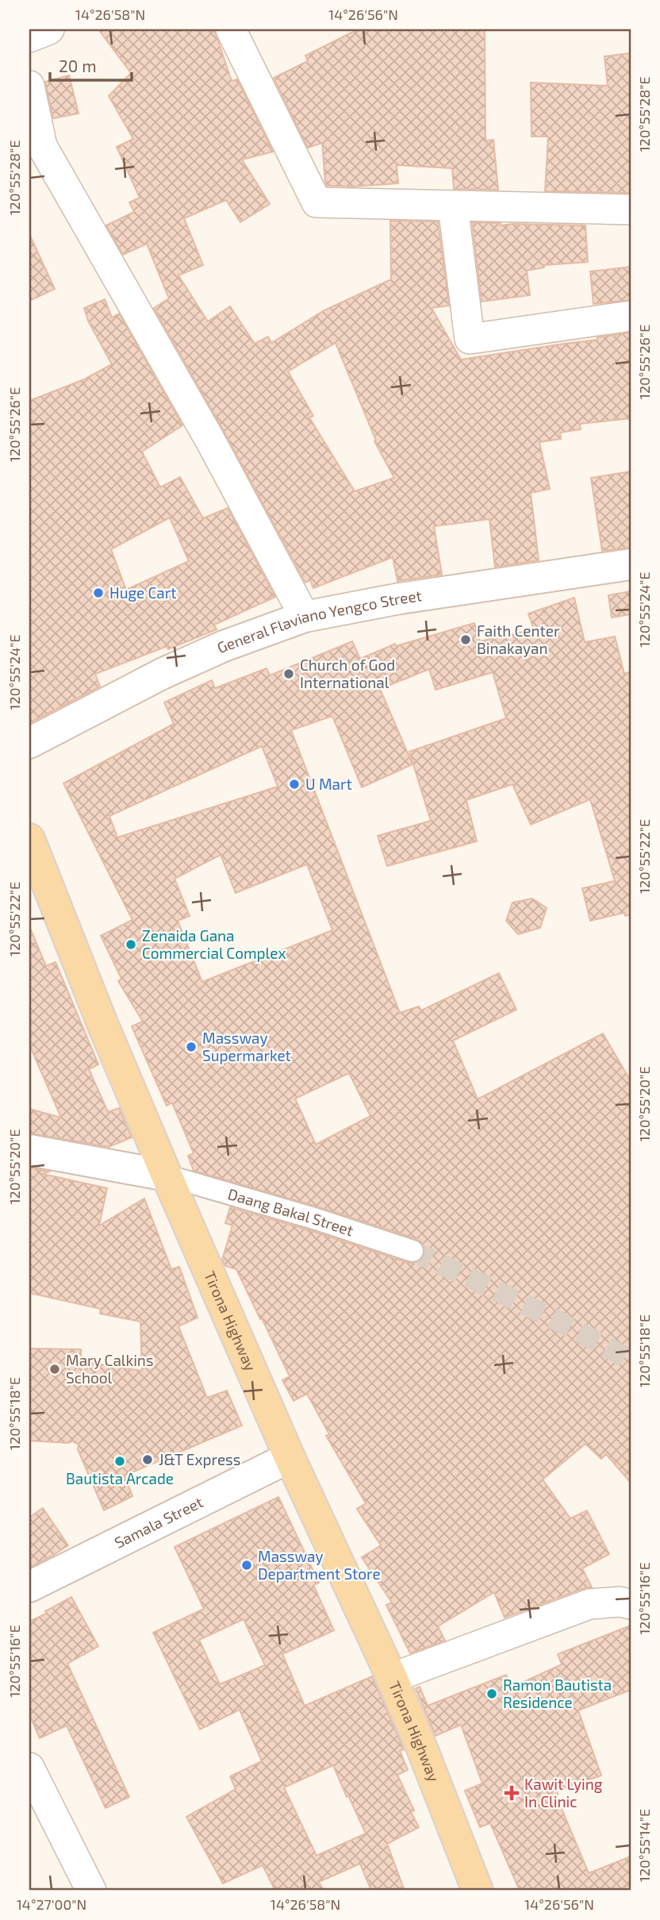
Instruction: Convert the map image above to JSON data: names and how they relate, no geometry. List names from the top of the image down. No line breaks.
{"streets":{"main road":["General Flaviano Yengco Street","Tirona Highway","Samala Street"],"street":["Daang Bakal Street"]},"crossings":[["Daang Bakal Street","Tirona Highway"],["Tirona Highway","Samala Street"]],"places":{"other":["Huge Cart","Faith Center Binakayan","Church of God International","U Mart","Zenaida Gana Commercial Complex","Massway Supermarket","Mary Calkins School","J&T Express","Bautista Arcade","Massway Department Store","Ramon Bautista Residence"],"health":["Kawit Lying In Clinic"]},"scale_bar":"20 m","coordinates":["14°26'58\"N","14°26'56\"N","120°55'28\"E","120°55'26\"E","120°55'24\"E","120°55'22\"E","120°55'20\"E","120°55'18\"E","120°55'16\"E","120°55'14\"E","14°27'00\"N"]}
